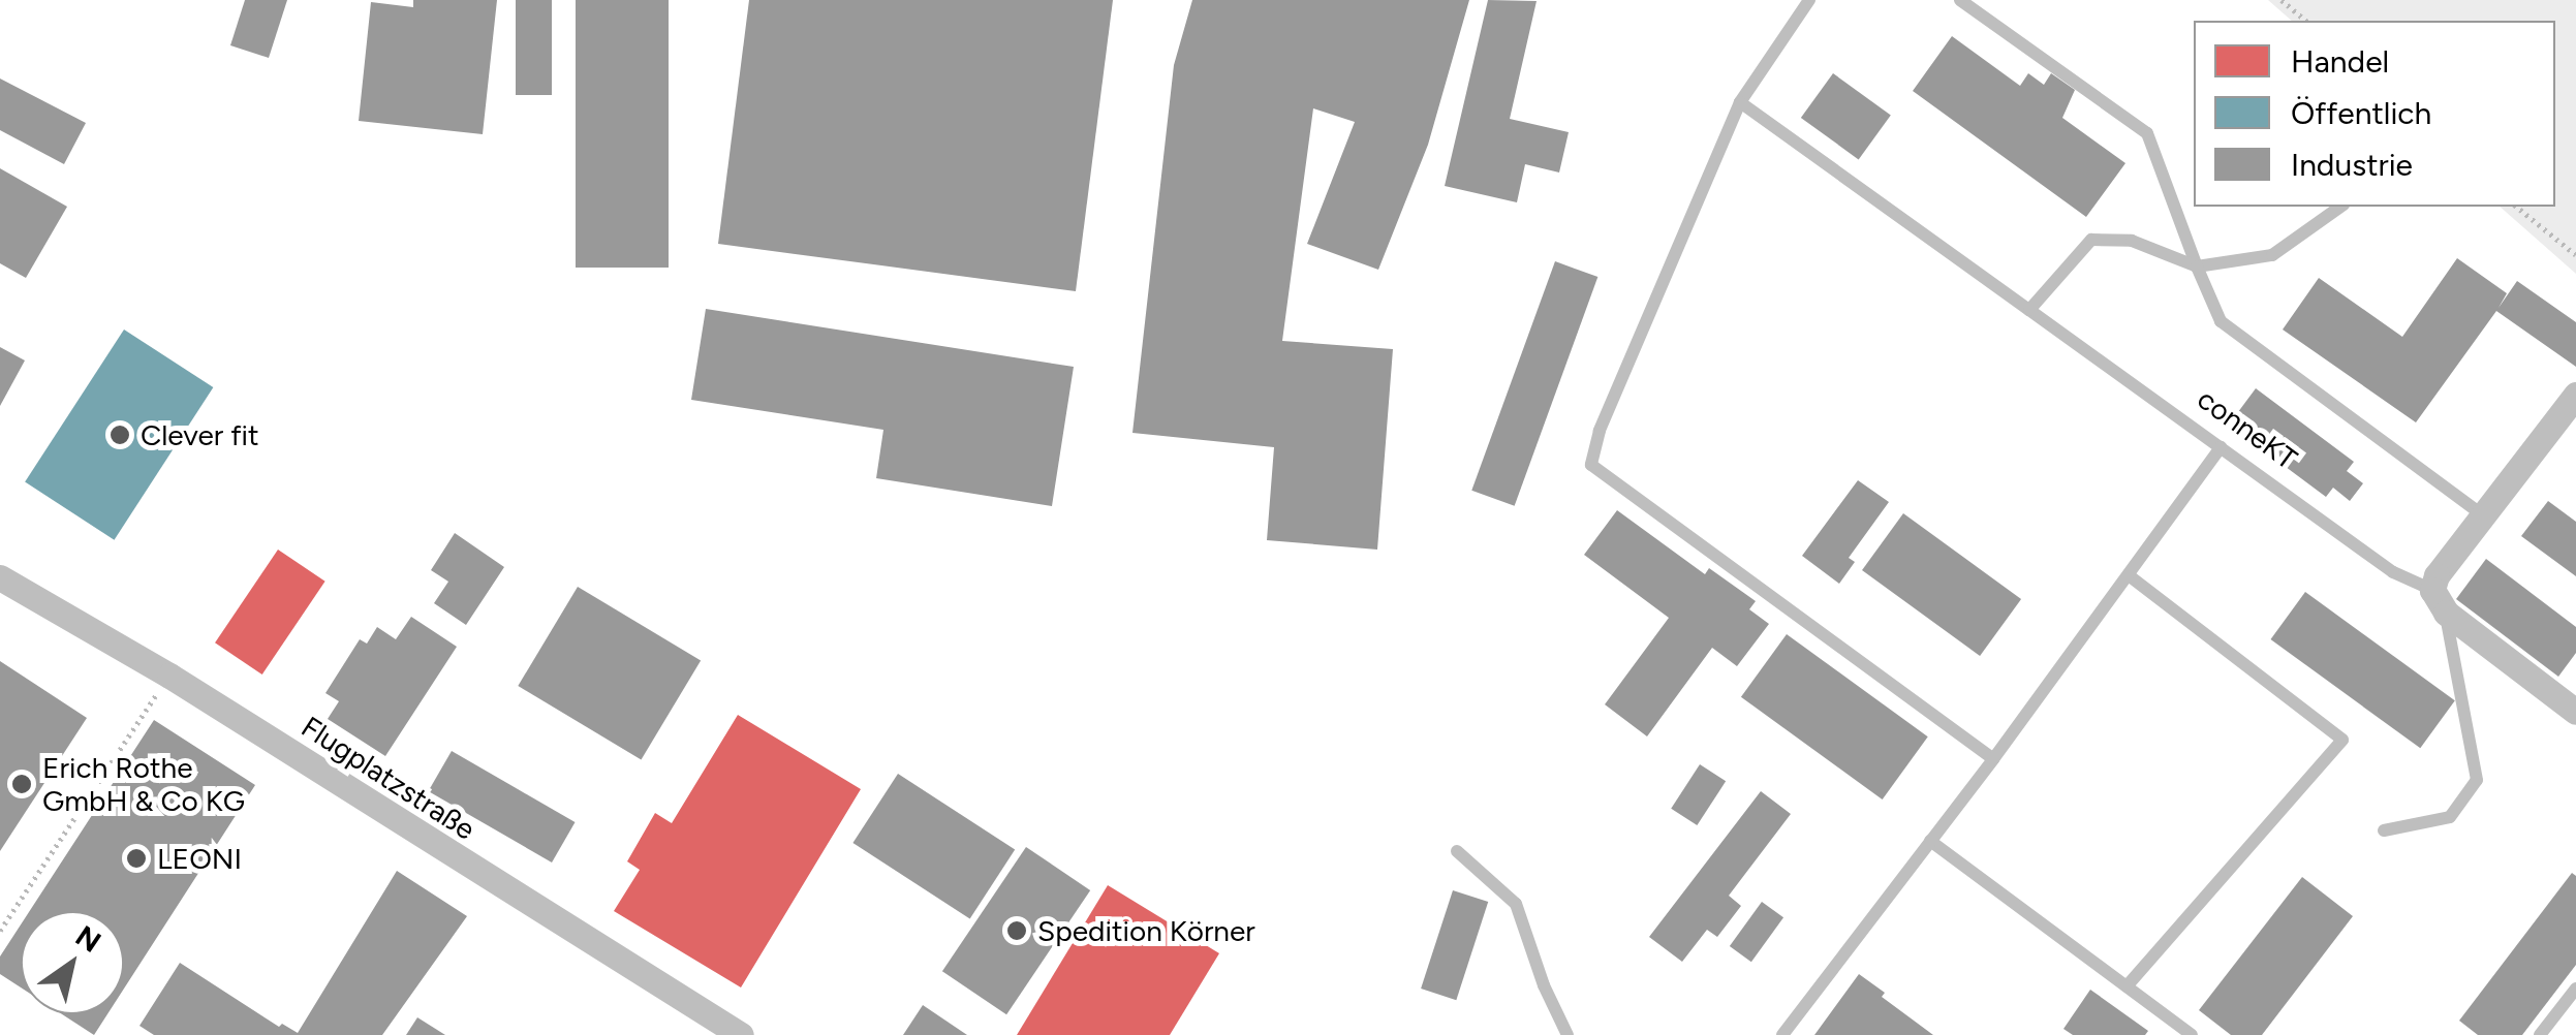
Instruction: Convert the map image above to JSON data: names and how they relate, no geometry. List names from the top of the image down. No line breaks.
{"streets":{"street":["conneKT","Flugplatzstraße"]},"places":["Clever fit","Erich Rothe GmbH & Co KG","LEONI","Spedition Körner"],"legend":["Handel","Öffentlich","Industrie"],"north":"top right"}
